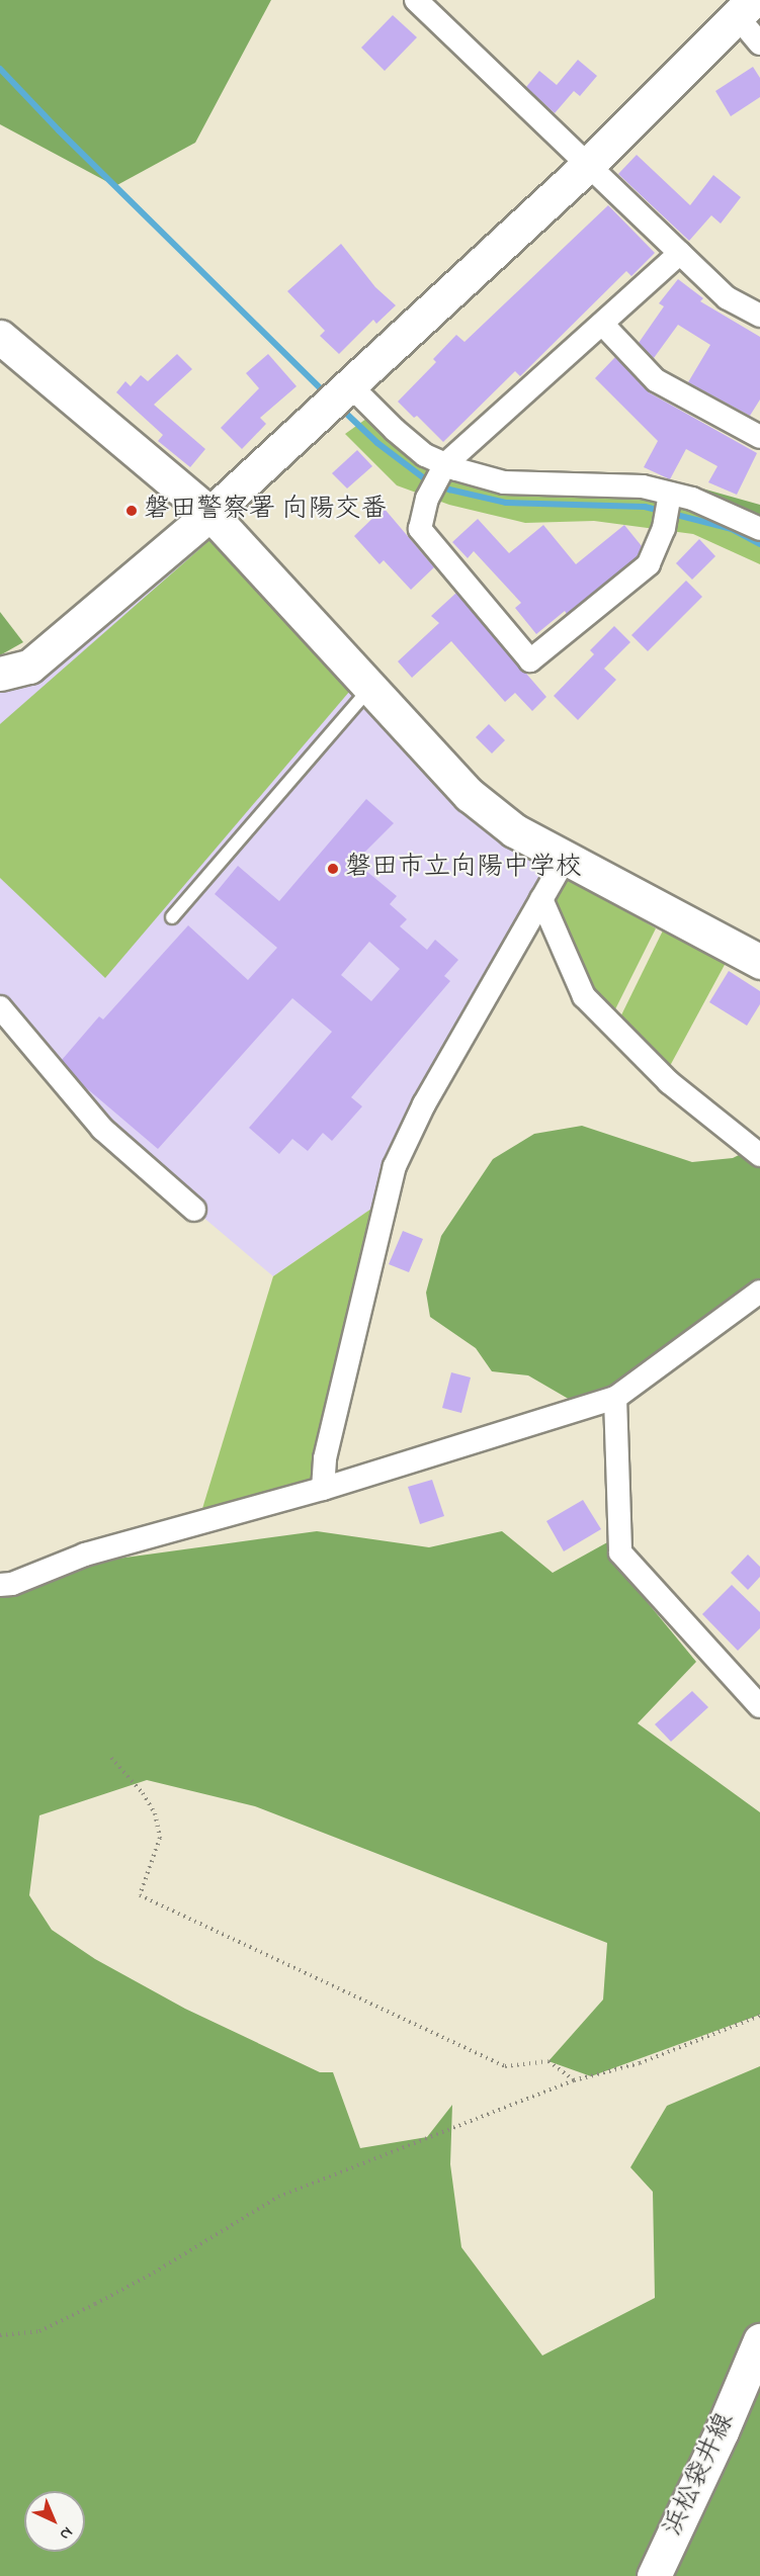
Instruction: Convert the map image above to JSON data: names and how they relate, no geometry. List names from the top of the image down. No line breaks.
{"streets":{"street":["浜松袋井線"]},"places":["磐田警察署 向陽交番","磐田市立向陽中学校"],"north":"bottom right"}
